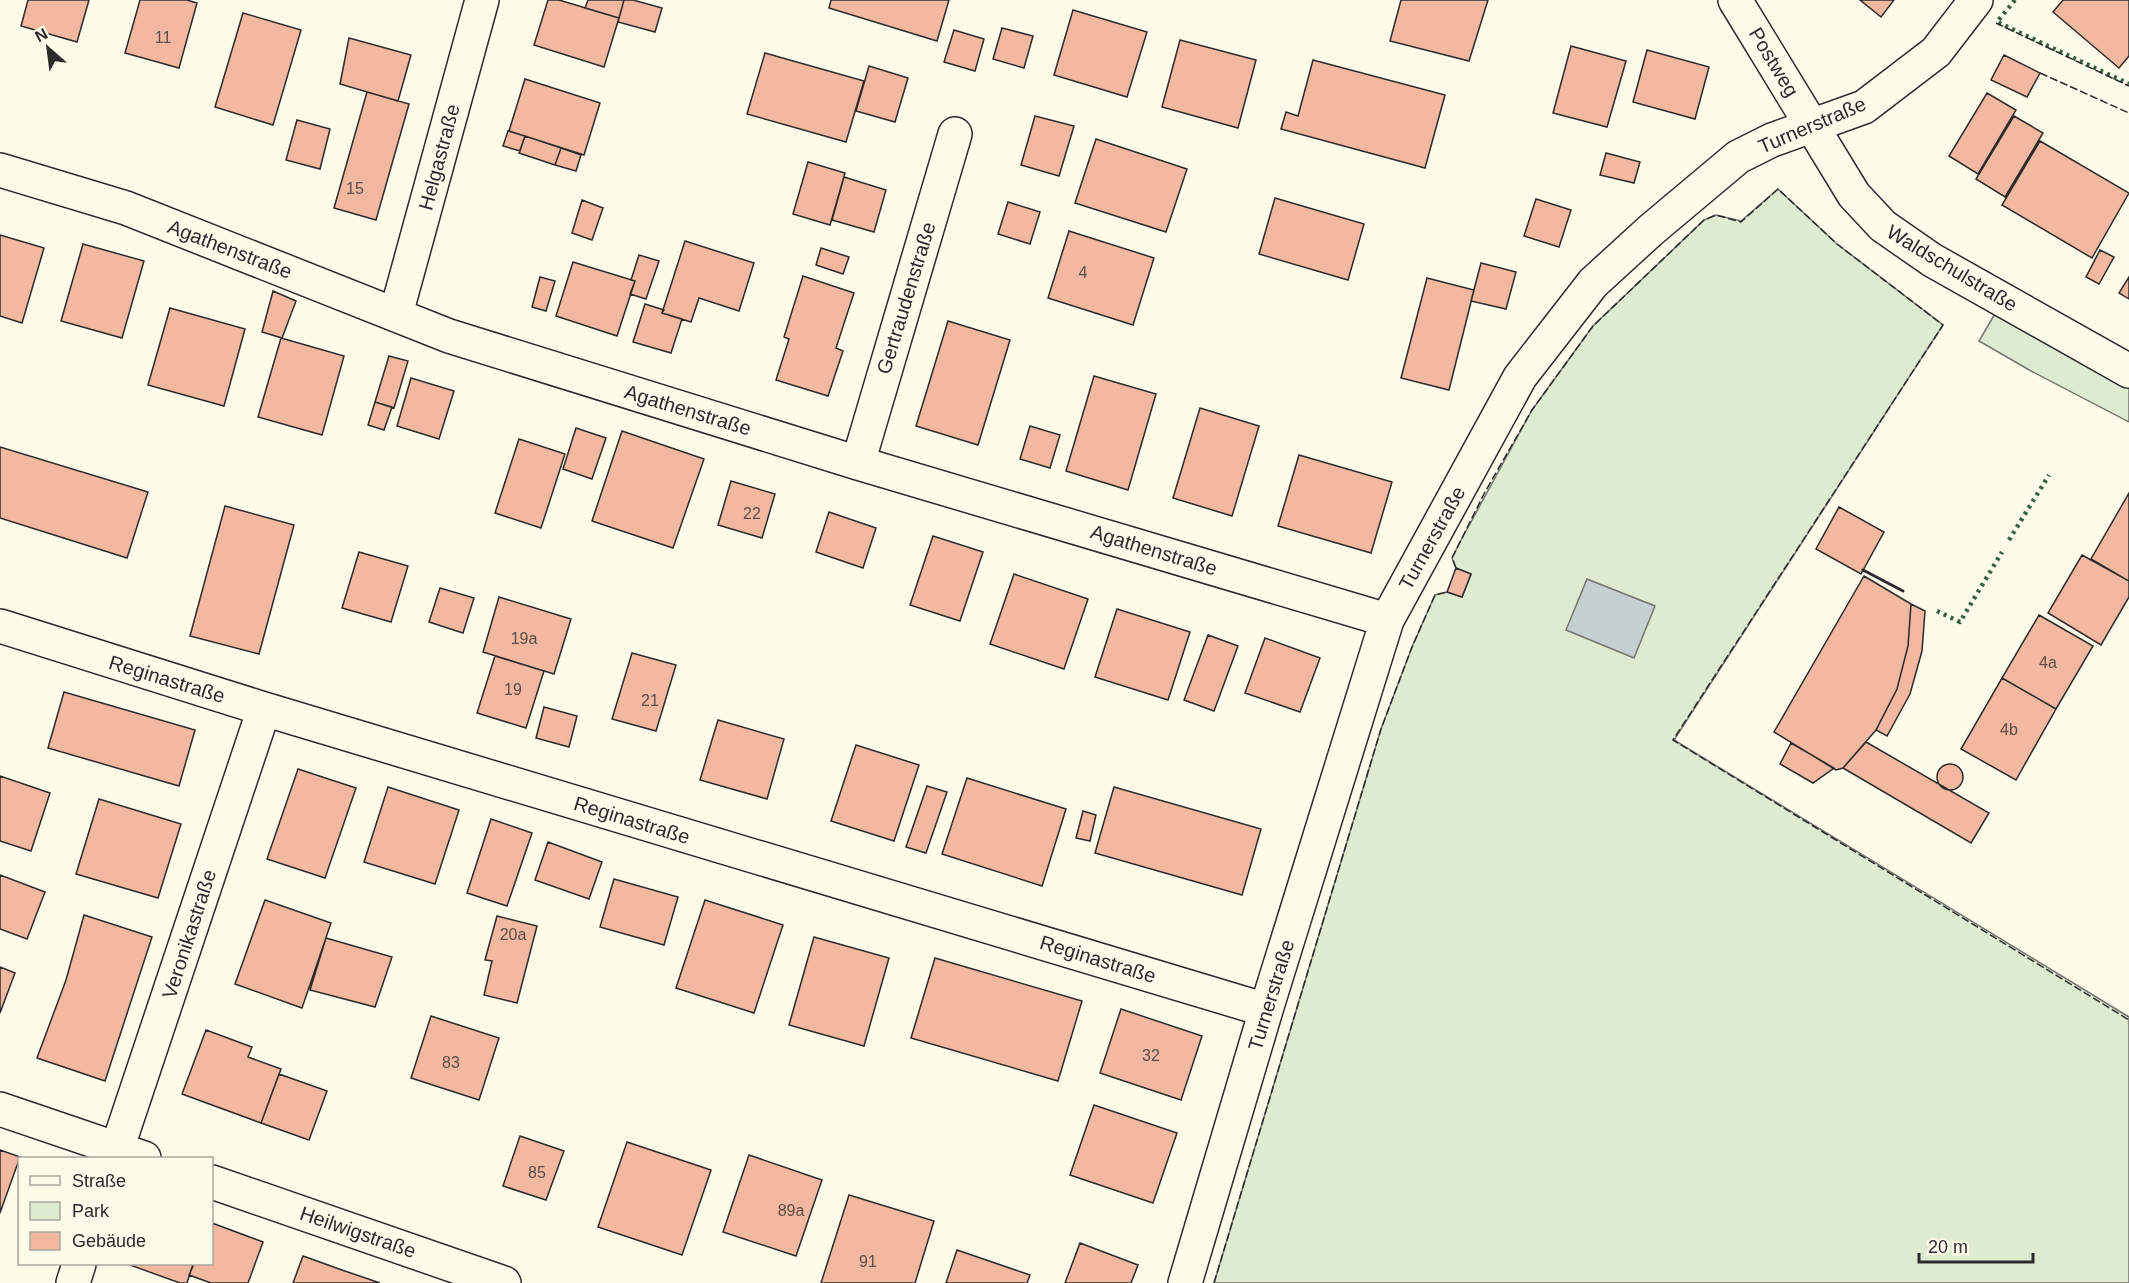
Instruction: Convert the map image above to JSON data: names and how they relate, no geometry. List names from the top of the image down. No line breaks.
{"streets":{"street":["Postweg","Turnerstraße","Helgastraße","Agathenstraße","Waldschulstraße","Gertraudenstraße","Reginastraße","Veronikastraße","Heilwigstraße"]},"crossings":[["Postweg","Turnerstraße"],["Postweg","Waldschulstraße"],["Turnerstraße","Agathenstraße"],["Turnerstraße","Waldschulstraße"],["Turnerstraße","Reginastraße"],["Helgastraße","Agathenstraße"],["Agathenstraße","Gertraudenstraße"],["Reginastraße","Veronikastraße"]],"house_numbers":["11","15","4","22","19a","4a","19","21","4b","20a","32","83","85","89a","91"],"legend":["Straße","Park","Gebäude"],"scale_bar":"20 m","north":"top left"}
